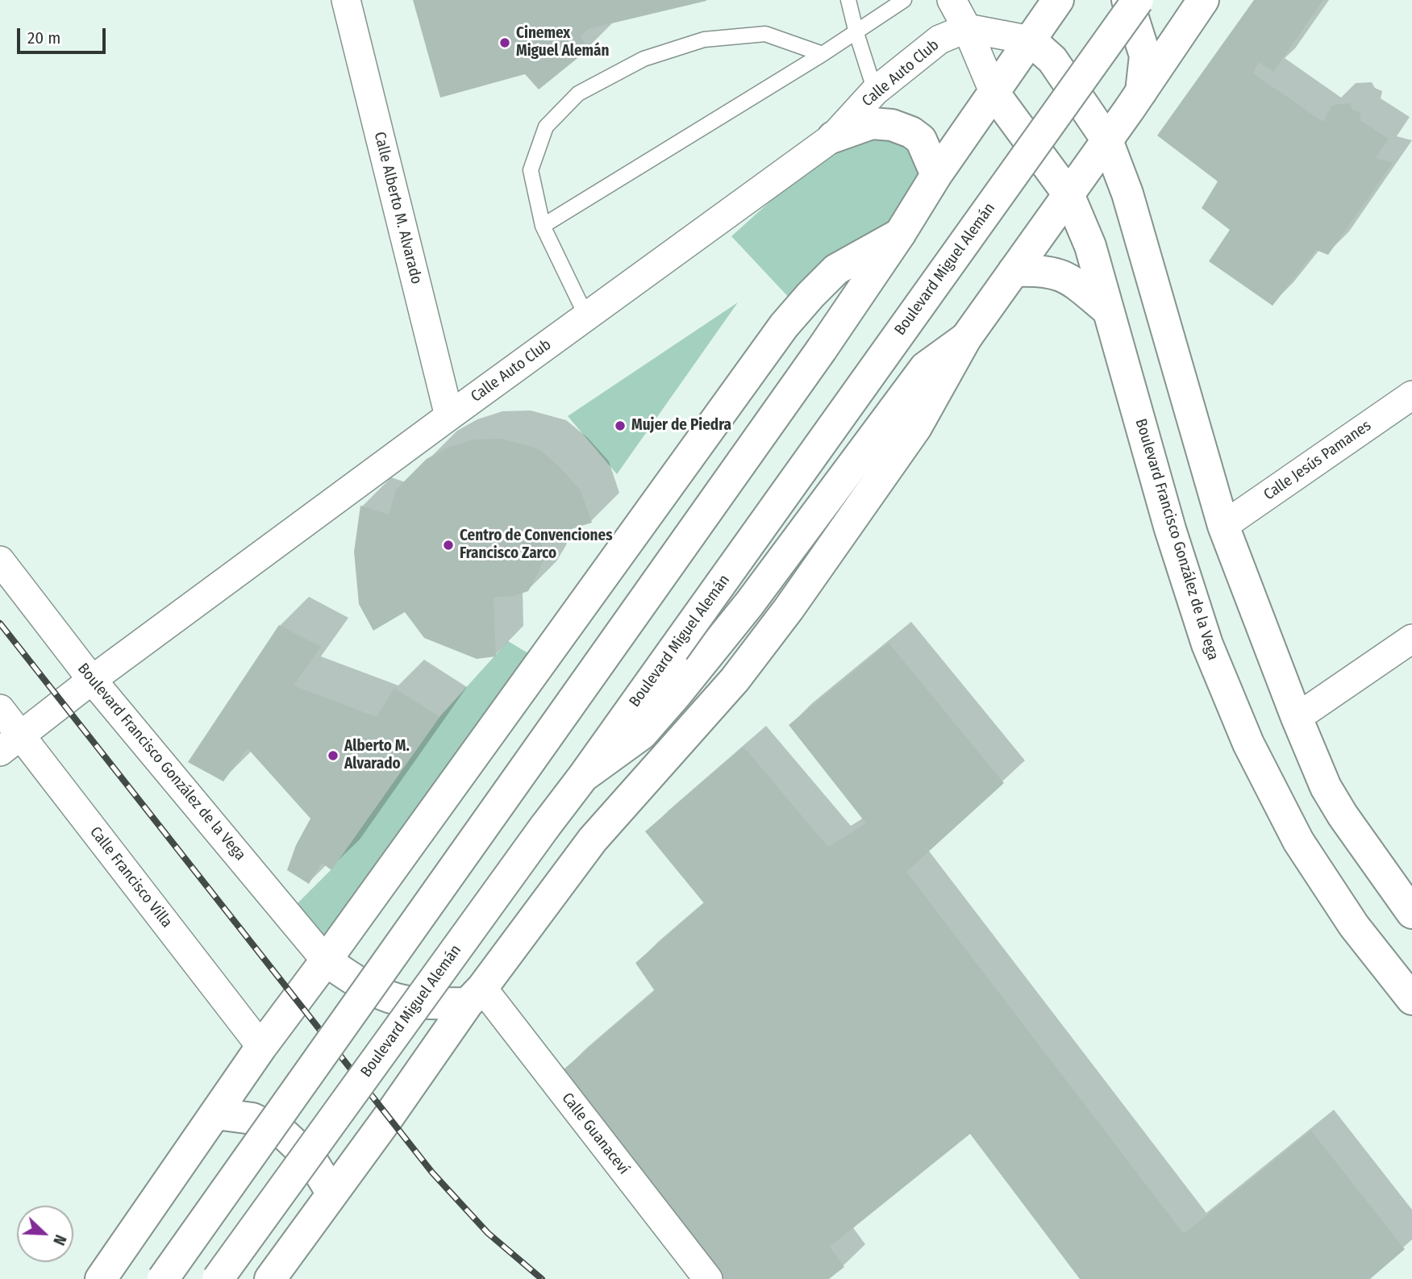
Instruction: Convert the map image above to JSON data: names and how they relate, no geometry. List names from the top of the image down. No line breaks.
{"streets":{"main road":["Boulevard Miguel Alemán","Boulevard Francisco González de la Vega"],"street":["Calle Auto Club","Calle Alberto M. Alvarado","Calle Jesús Pamanes","Calle Francisco Villa","Calle Guanaceví"]},"crossings":[["Calle Auto Club","Calle Alberto M. Alvarado"],["Calle Auto Club","Boulevard Francisco González de la Vega"],["Calle Auto Club","Calle Francisco Villa"]],"places":["Cinemex Miguel Alemán","Mujer de Piedra","Centro de Convenciones Francisco Zarco","Alberto M. Alvarado"],"scale_bar":"20 m","north":"bottom right"}
